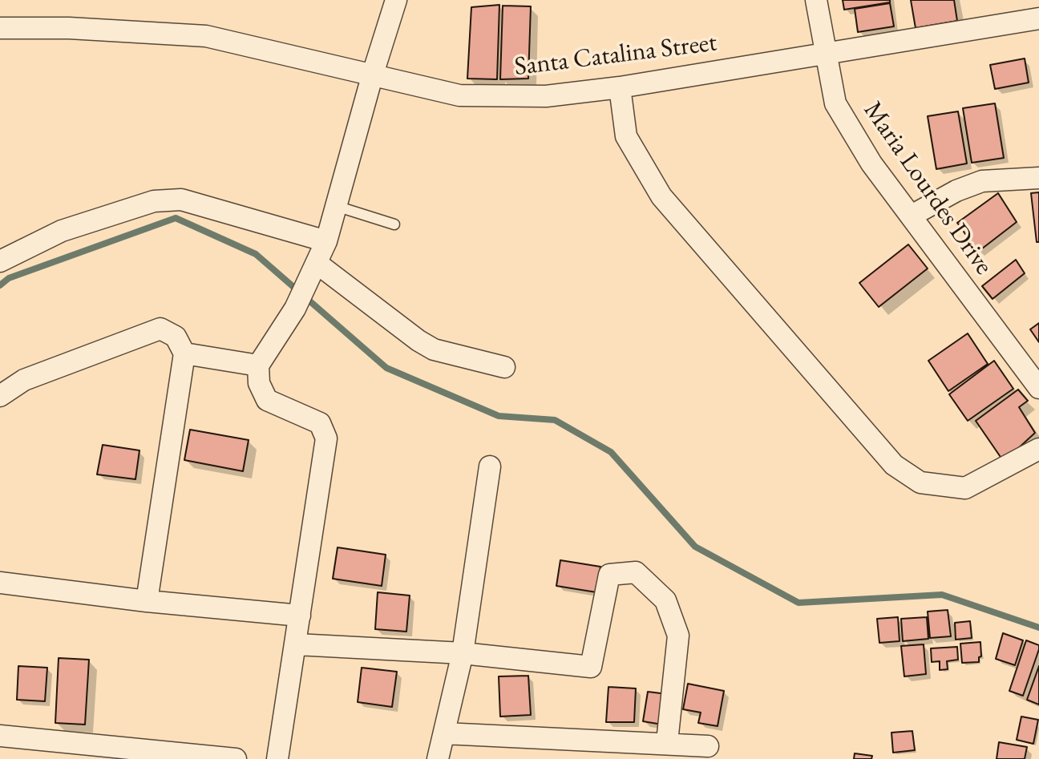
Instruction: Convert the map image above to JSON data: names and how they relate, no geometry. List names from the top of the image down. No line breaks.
{"streets":{"street":["Santa Catalina Street","Maria Lourdes Drive"]},"crossings":[["Santa Catalina Street","Maria Lourdes Drive"]]}
